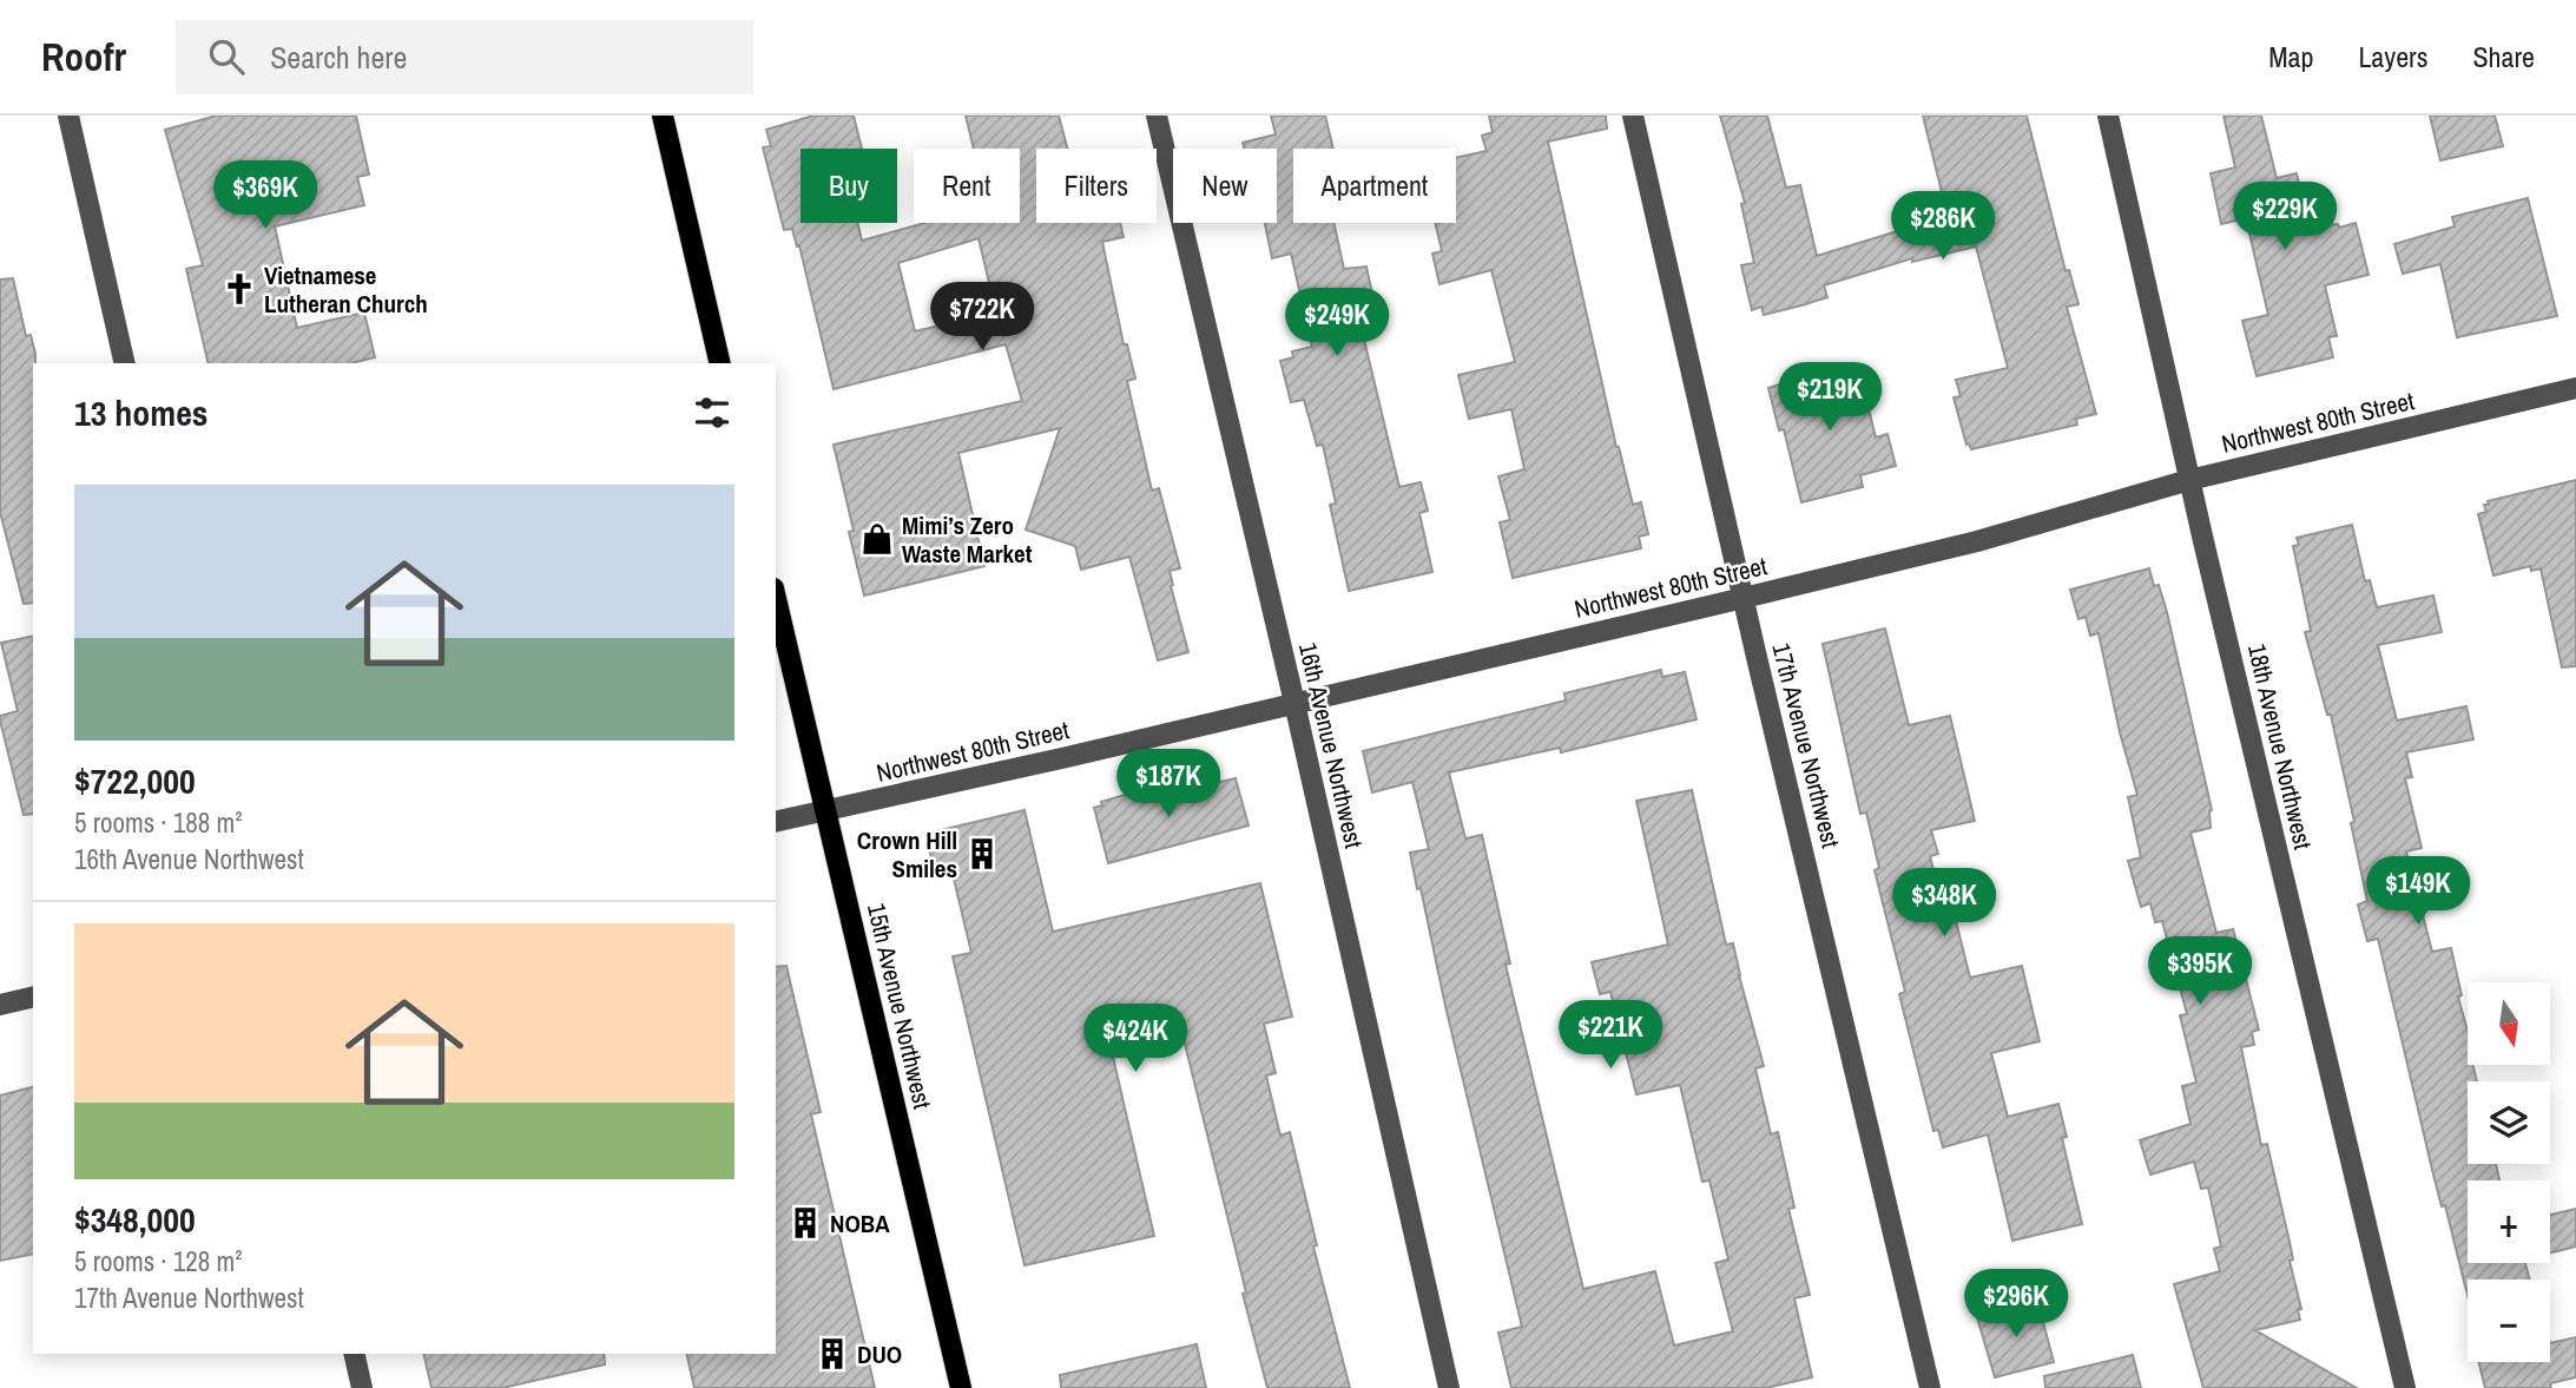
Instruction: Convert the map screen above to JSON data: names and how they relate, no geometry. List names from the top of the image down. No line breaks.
{"streets":{"main road":["15th Avenue Northwest"],"street":["Northwest 80th Street","16th Avenue Northwest","17th Avenue Northwest","18th Avenue Northwest"]},"crossings":[["Northwest 80th Street","16th Avenue Northwest"],["Northwest 80th Street","17th Avenue Northwest"],["Northwest 80th Street","18th Avenue Northwest"],["Northwest 80th Street","15th Avenue Northwest"]],"places":{"church":["Vietnamese Lutheran Church"],"shop":["Mimi’s Zero Waste Market"],"building":["Crown Hill Smiles","NOBA","DUO"]},"north":"bottom","page":{"header":"Roofr","search":"Search here","nav":["Map","Layers","Share"],"chip":["Buy","Rent","Filters","New","Apartment"],"price":["$369K","$229K","$286K","$722K","$249K","$219K","$187K","$149K","$348K","$395K","$221K","$424K","$296K"],"heading":"13 homes","list":[{"name":"$722,000","note":"5 rooms · 188 m² · 16th Avenue Northwest"},{"name":"$348,000","note":"5 rooms · 128 m² · 17th Avenue Northwest"}],"map_buttons":["+","−"]}}
